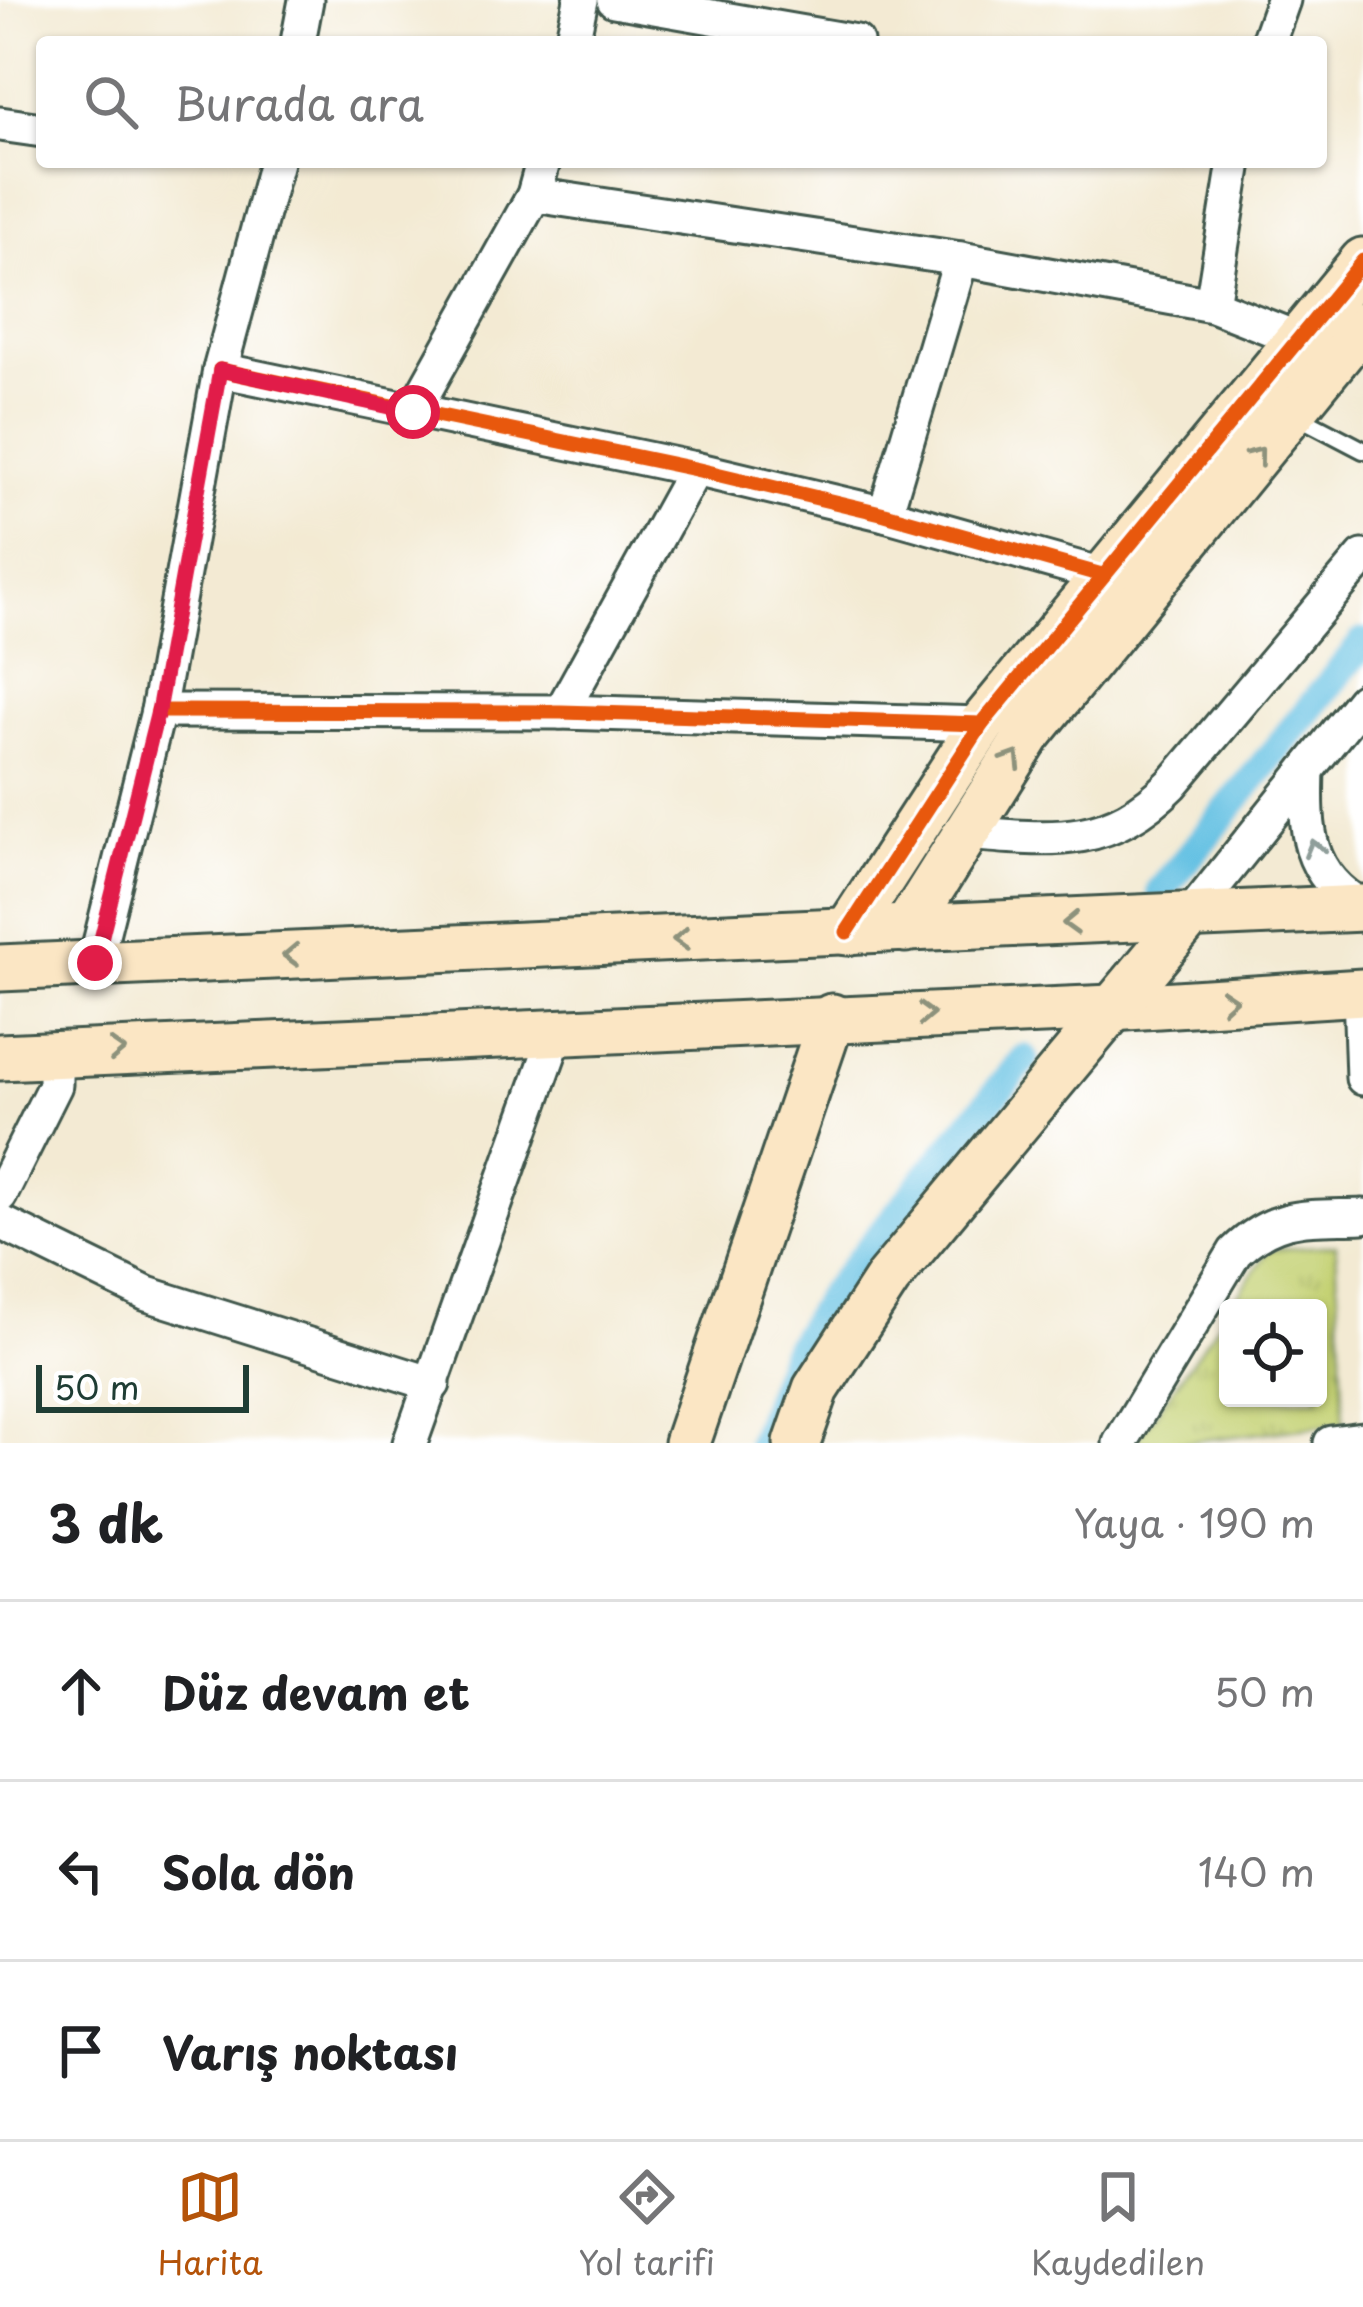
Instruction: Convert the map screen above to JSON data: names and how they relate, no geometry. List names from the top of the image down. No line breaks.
{"scale_bar":"50 m","page":{"search":"Burada ara","scale":"50 m","heading":["3 dk","Yaya · 190 m"],"list":[["Düz devam et","50 m"],["Sola dön","140 m"],"Varış noktası"],"nav":["Harita","Yol tarifi","Kaydedilen"]}}
